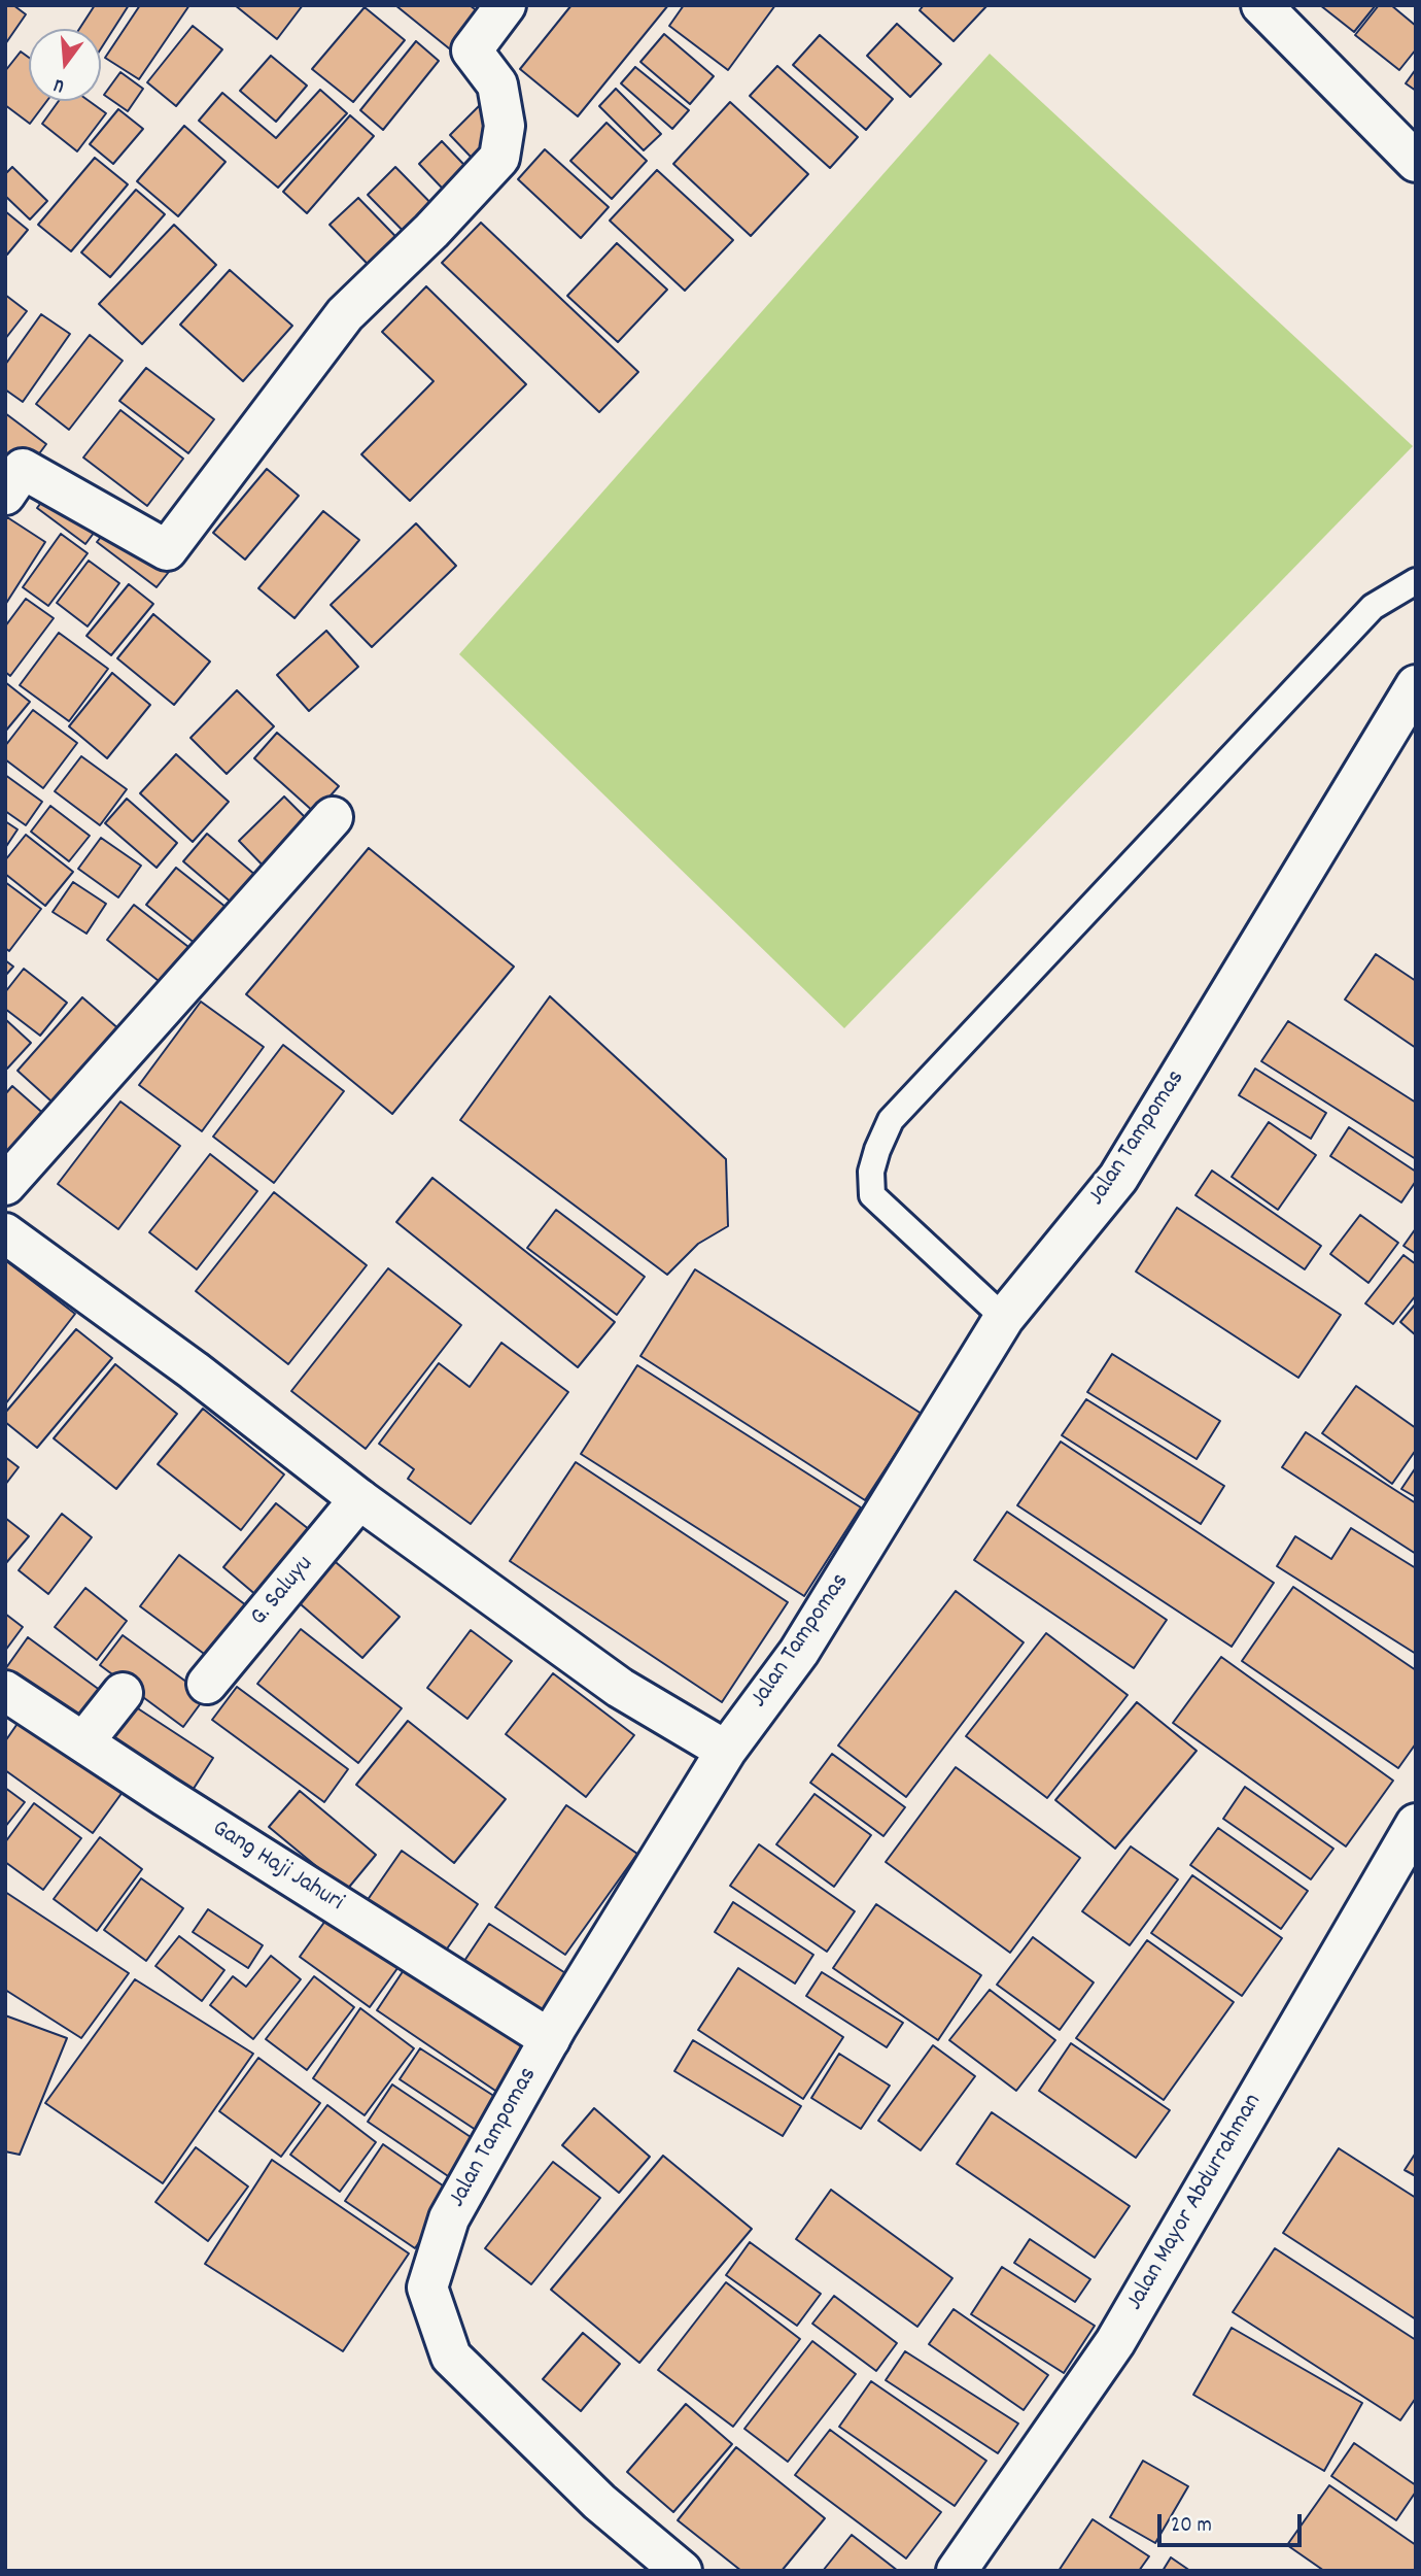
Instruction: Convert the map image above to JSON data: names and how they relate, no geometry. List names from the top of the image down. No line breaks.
{"streets":{"street":["Jalan Tampomas","G. Saluyu","Gang Haji Jahuri","Jalan Mayor Abdurrahman"]},"crossings":[["Jalan Tampomas","Gang Haji Jahuri"]],"scale_bar":"20 m","north":"bottom"}
